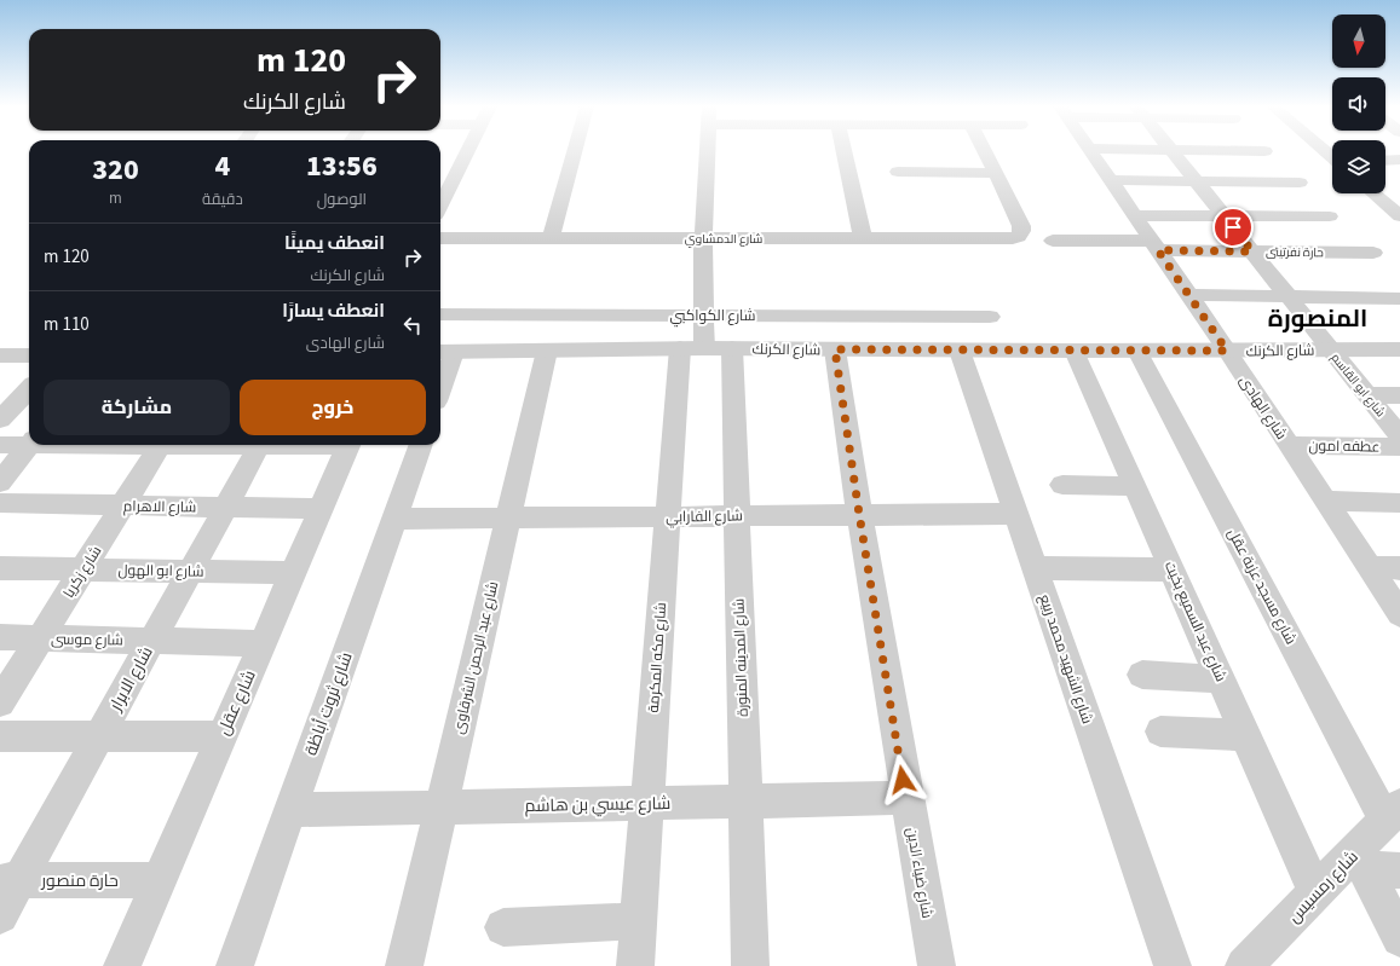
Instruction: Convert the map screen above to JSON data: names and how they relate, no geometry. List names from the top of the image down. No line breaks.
{"streets":{"street":["شارع الدمشاوي","حارة نفرتيتى","شارع الكواكبي","شارع الكرنك","شارع ابو القاسم","شارع الهادى","عطفه امون","شارع الاهرام","شارع الفارابي","شارع ابو الهول","شارع زكريا","شارع مسجد عزبة عقل","شارع عبد السميع بخيت","شارع موسى","شارع عبد الرحمن الشرقاوى","شارع مكه المكرمة","شارع المدينه المنورة","شارع الشهيد محمد ربيع","شارع الابرار","شارع عقل","شارع ثروت أباظة","شارع عيسي بن هاشم","شارع ضياء الدين","حارة منصور","شارع رمسيس"]},"crossings":[["حارة نفرتيتى","شارع ابو القاسم"],["حارة نفرتيتى","شارع الهادى"],["شارع الكرنك","شارع ابو القاسم"],["شارع الكرنك","شارع الهادى"],["شارع الكرنك","شارع مسجد عزبة عقل"],["شارع الكرنك","شارع عبد السميع بخيت"],["شارع الكرنك","شارع عبد الرحمن الشرقاوى"],["شارع الكرنك","شارع مكه المكرمة"],["شارع الكرنك","شارع المدينه المنورة"],["شارع الكرنك","شارع الشهيد محمد ربيع"],["شارع الكرنك","شارع ضياء الدين"],["شارع الهادى","عطفه امون"],["شارع الاهرام","شارع زكريا"],["شارع الاهرام","شارع الابرار"],["شارع الاهرام","شارع عقل"],["شارع الفارابي","شارع عبد الرحمن الشرقاوى"],["شارع الفارابي","شارع مكه المكرمة"],["شارع الفارابي","شارع المدينه المنورة"],["شارع الفارابي","شارع الشهيد محمد ربيع"],["شارع الفارابي","شارع ثروت أباظة"],["شارع الفارابي","شارع ضياء الدين"],["شارع ابو الهول","شارع زكريا"],["شارع ابو الهول","شارع الابرار"],["شارع ابو الهول","شارع عقل"],["شارع زكريا","شارع موسى"],["شارع مسجد عزبة عقل","شارع رمسيس"],["شارع عبد السميع بخيت","شارع رمسيس"],["شارع موسى","شارع الابرار"],["شارع موسى","شارع عقل"],["شارع عبد الرحمن الشرقاوى","شارع عيسي بن هاشم"],["شارع مكه المكرمة","شارع المدينه المنورة"],["شارع مكه المكرمة","شارع عيسي بن هاشم"],["شارع المدينه المنورة","شارع عيسي بن هاشم"],["شارع الابرار","حارة منصور"],["شارع عقل","حارة منصور"],["شارع ثروت أباظة","شارع عيسي بن هاشم"],["شارع عيسي بن هاشم","شارع ضياء الدين"]],"districts":["المنصورة"],"north":"bottom","page":{"turn":["120 m","شارع الكرنك"],"eta":["13:56","الوصول","4","دقيقة","320","m"],"list":[{"name":"انعطف يمينًا","note":"شارع الكرنك","value":"120 m"},{"name":"انعطف يسارًا","note":"شارع الهادى","value":"110 m"}],"buttons":["خروج","مشاركة"]}}
